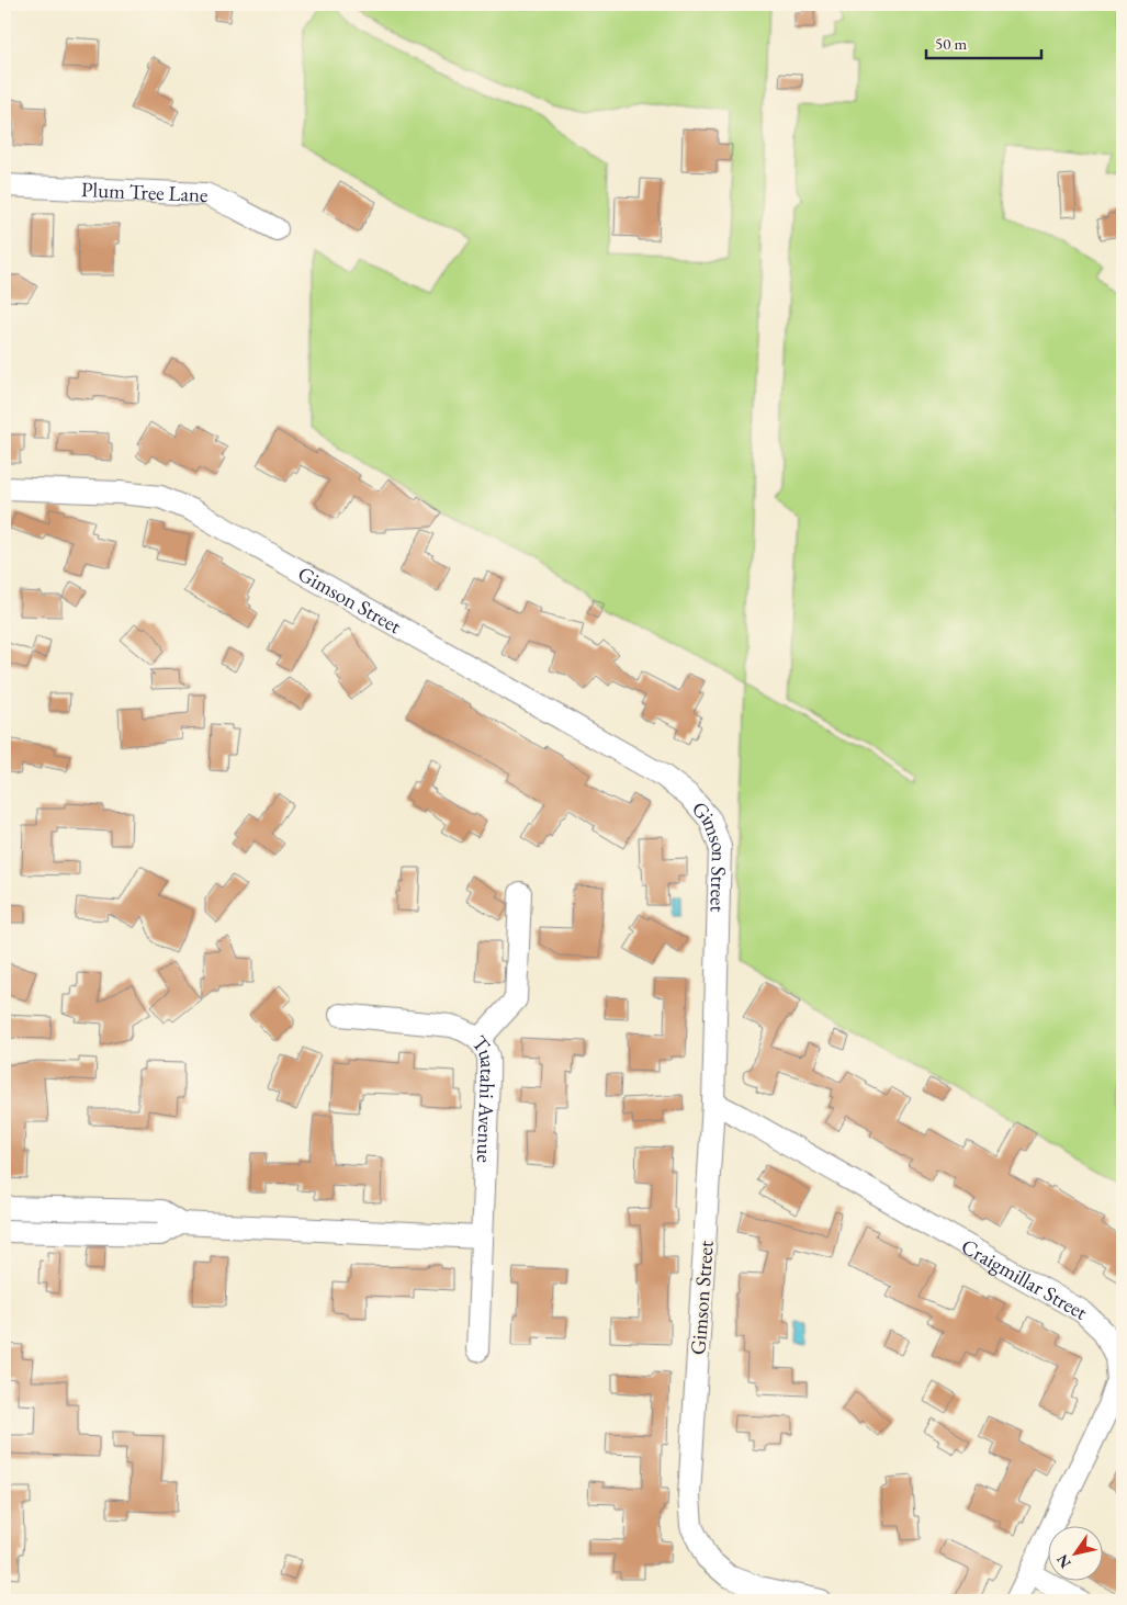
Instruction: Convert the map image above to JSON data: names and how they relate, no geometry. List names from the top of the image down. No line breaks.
{"streets":{"street":["Plum Tree Lane","Gimson Street","Tuatahi Avenue","Craigmillar Street"]},"crossings":[["Gimson Street","Craigmillar Street"]],"scale_bar":"50 m","north":"bottom left"}
